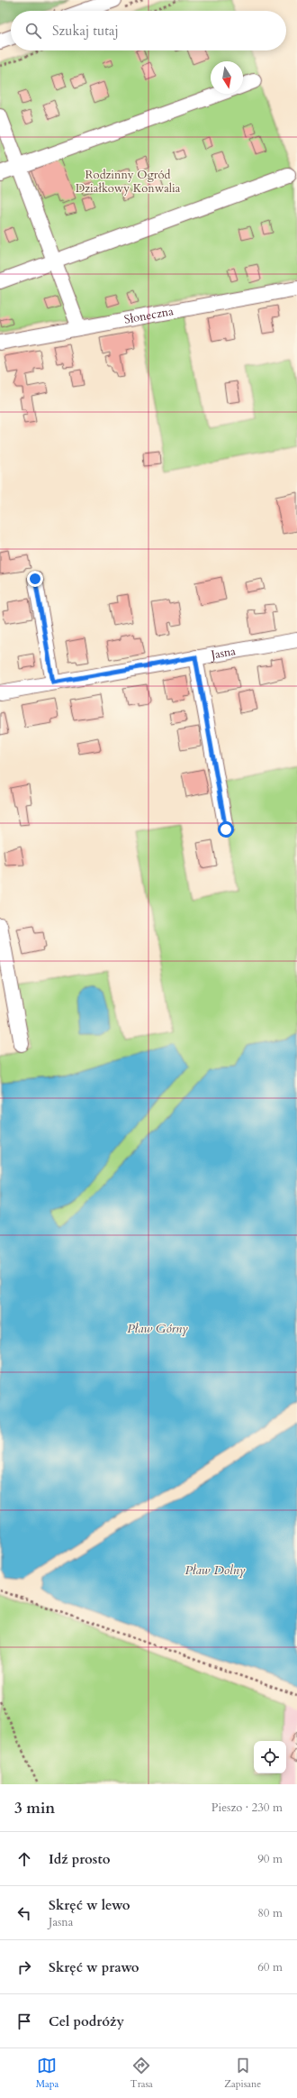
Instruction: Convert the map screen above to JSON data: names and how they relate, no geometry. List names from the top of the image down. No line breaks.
{"streets":{"street":["Słoneczna","Jasna"]},"water":["Pław Górny","Pław Dolny"],"parks":["Rodzinny Ogród Działkowy Konwalia"],"north":"bottom","page":{"search":"Szukaj tutaj","heading":["3 min","Pieszo · 230 m"],"list":[["Idź prosto","90 m"],["Skręć w lewo","Jasna","80 m"],["Skręć w prawo","60 m"],"Cel podróży"],"nav":["Mapa","Trasa","Zapisane"]}}
